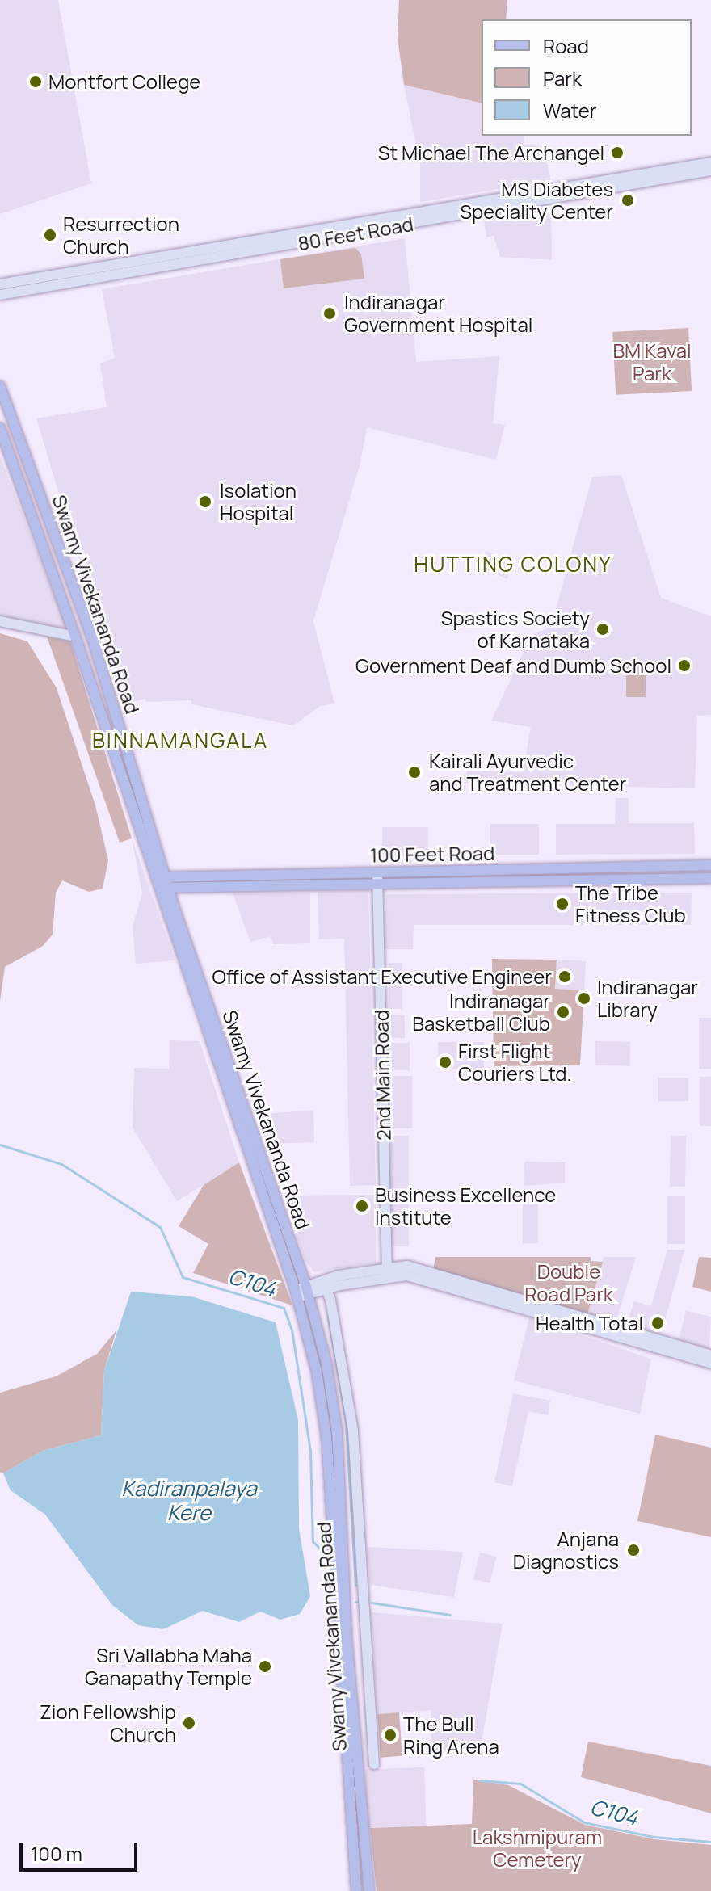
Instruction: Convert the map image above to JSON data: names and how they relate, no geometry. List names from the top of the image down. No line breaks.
{"streets":{"main road":["Swamy Vivekananda Road","100 Feet Road"],"street":["80 Feet Road","2nd Main Road"]},"crossings":[["Swamy Vivekananda Road","100 Feet Road"],["100 Feet Road","2nd Main Road"]],"districts":["HUTTING COLONY","BINNAMANGALA"],"water":["C104","Kadiranpalaya Kere"],"parks":["BM Kaval Park","Double Road Park","Lakshmipuram Cemetery"],"places":["Montfort College","St Michael The Archangel","MS Diabetes Speciality Center","Resurrection Church","Indiranagar Government Hospital","Isolation Hospital","Spastics Society of Karnataka","Government Deaf and Dumb School","Kairali Ayurvedic and Treatment Center","The Tribe Fitness Club","Office of Assistant Executive Engineer","Indiranagar Library","Indiranagar Basketball Club","First Flight Couriers Ltd.","Business Excellence Institute","Health Total","Anjana Diagnostics","Sri Vallabha Maha Ganapathy Temple","Zion Fellowship Church","The Bull Ring Arena"],"legend":["Road","Park","Water"],"scale_bar":"100 m"}
